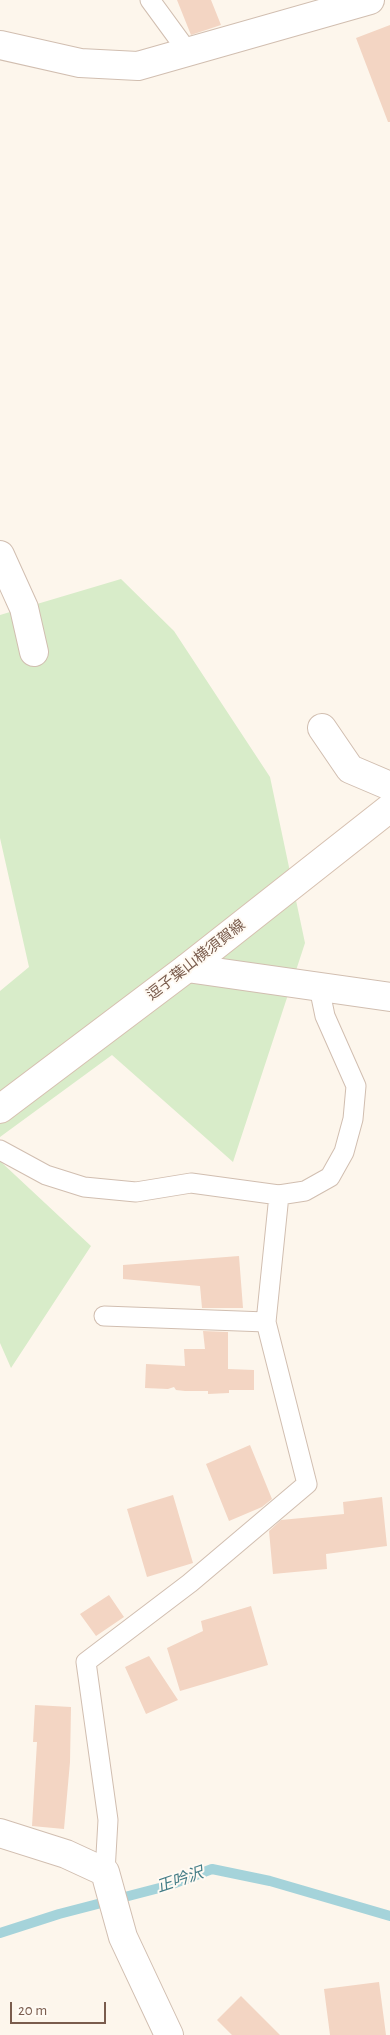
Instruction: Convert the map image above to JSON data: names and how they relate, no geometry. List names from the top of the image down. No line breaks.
{"streets":{"street":["逗子葉山横須賀線"]},"water":["正吟沢"],"scale_bar":"20 m"}
